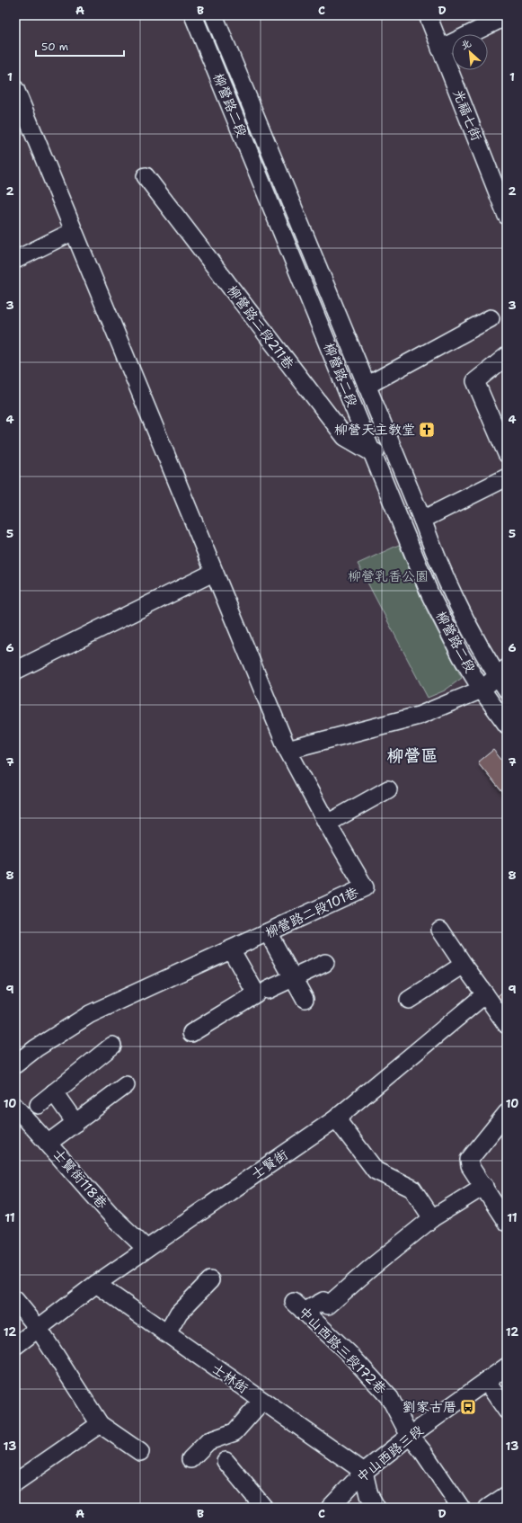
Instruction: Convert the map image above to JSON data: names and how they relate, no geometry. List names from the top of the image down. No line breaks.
{"streets":{"street":["柳營路二段","光福七街","柳營路二段211巷","柳營路二段101巷","士賢街","士賢街118巷","中山西路三段172巷","士林街","中山西路三段"]},"crossings":[["柳營路二段","柳營路二段211巷"],["士賢街","士賢街118巷"],["士賢街","士林街"],["中山西路三段172巷","中山西路三段"],["士林街","中山西路三段"]],"districts":["柳營區"],"parks":["柳營乳香公園"],"places":{"church":["柳營天主教堂"],"bus stop":["劉家古厝"]},"scale_bar":"50 m","north":"top left","grid":{"columns":["A","B","C","D"],"rows":["1","2","3","4","5","6","7","8","9","10","11","12","13"]}}
